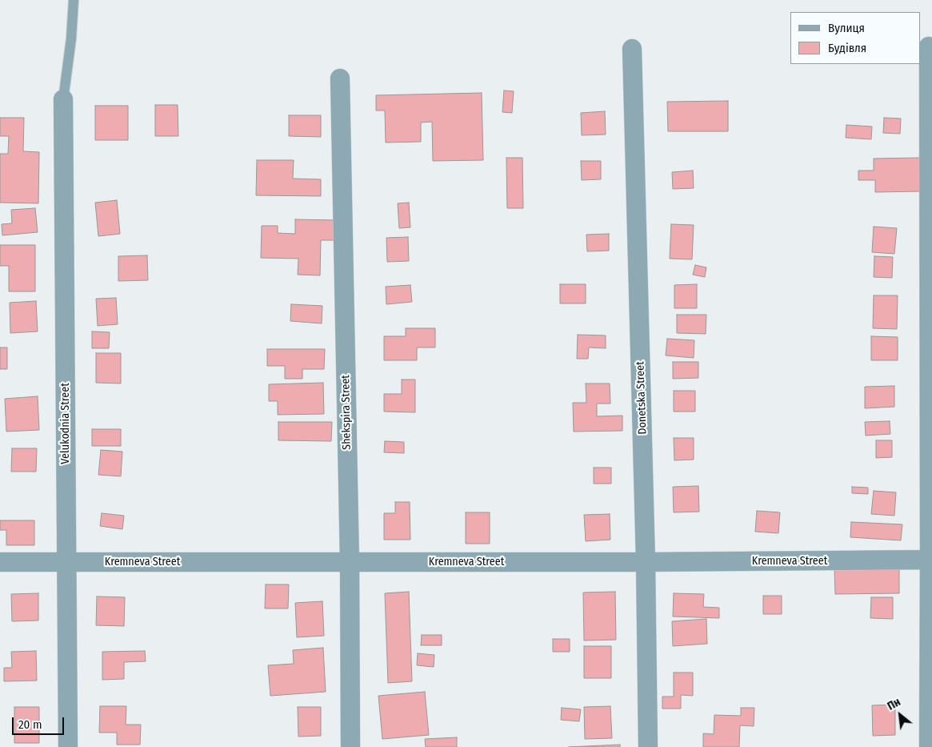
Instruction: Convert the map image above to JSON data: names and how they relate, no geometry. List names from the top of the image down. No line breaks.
{"streets":{"street":["Donetska Street","Shekspira Street","Velukodnia Street","Kremneva Street"]},"crossings":[["Donetska Street","Kremneva Street"],["Shekspira Street","Kremneva Street"],["Velukodnia Street","Kremneva Street"]],"legend":["Вулиця","Будівля"],"scale_bar":"20 m","north":"top left"}
